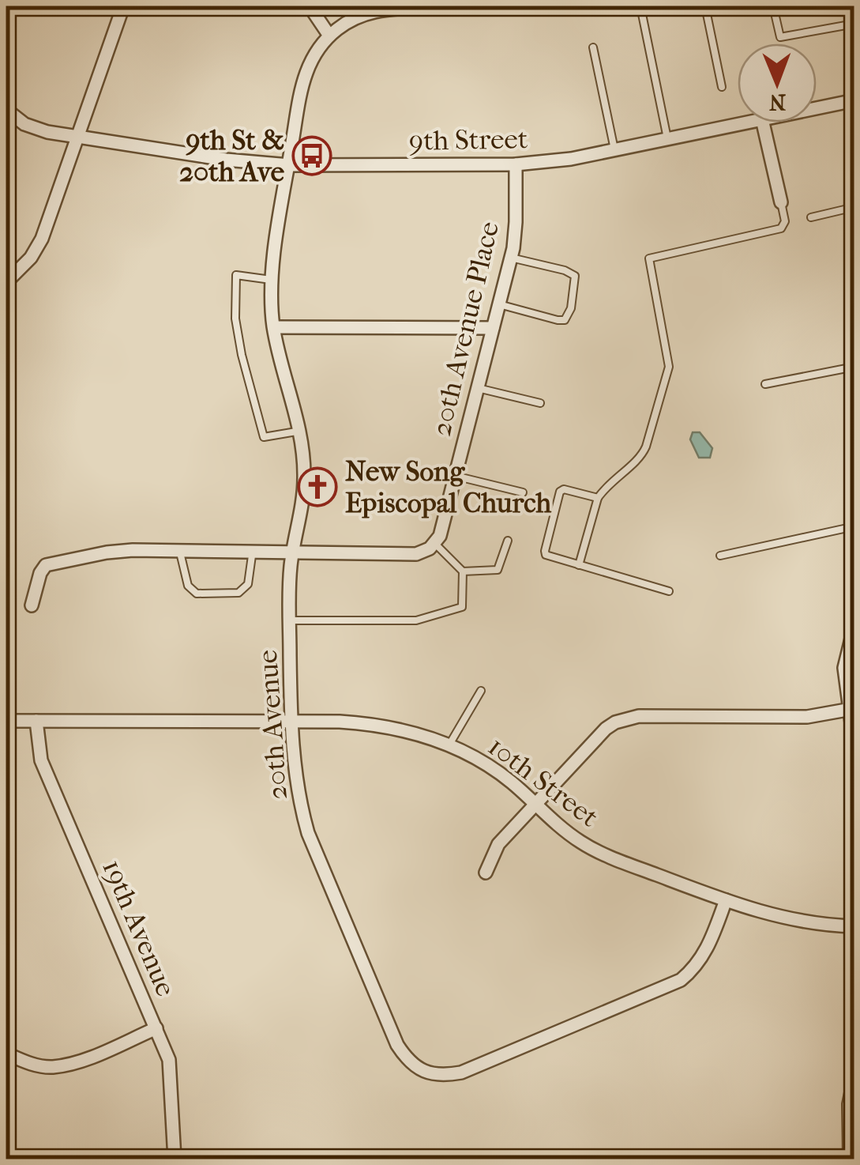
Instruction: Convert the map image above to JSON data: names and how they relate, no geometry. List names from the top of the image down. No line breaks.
{"streets":{"street":["9th Street","20th Avenue Place","20th Avenue","10th Street","19th Avenue"]},"crossings":[["9th Street","20th Avenue Place"],["9th Street","20th Avenue"],["20th Avenue","10th Street"],["10th Street","19th Avenue"]],"places":{"bus stop":["9th St & 20th Ave"],"church":["New Song Episcopal Church"]},"north":"bottom"}
